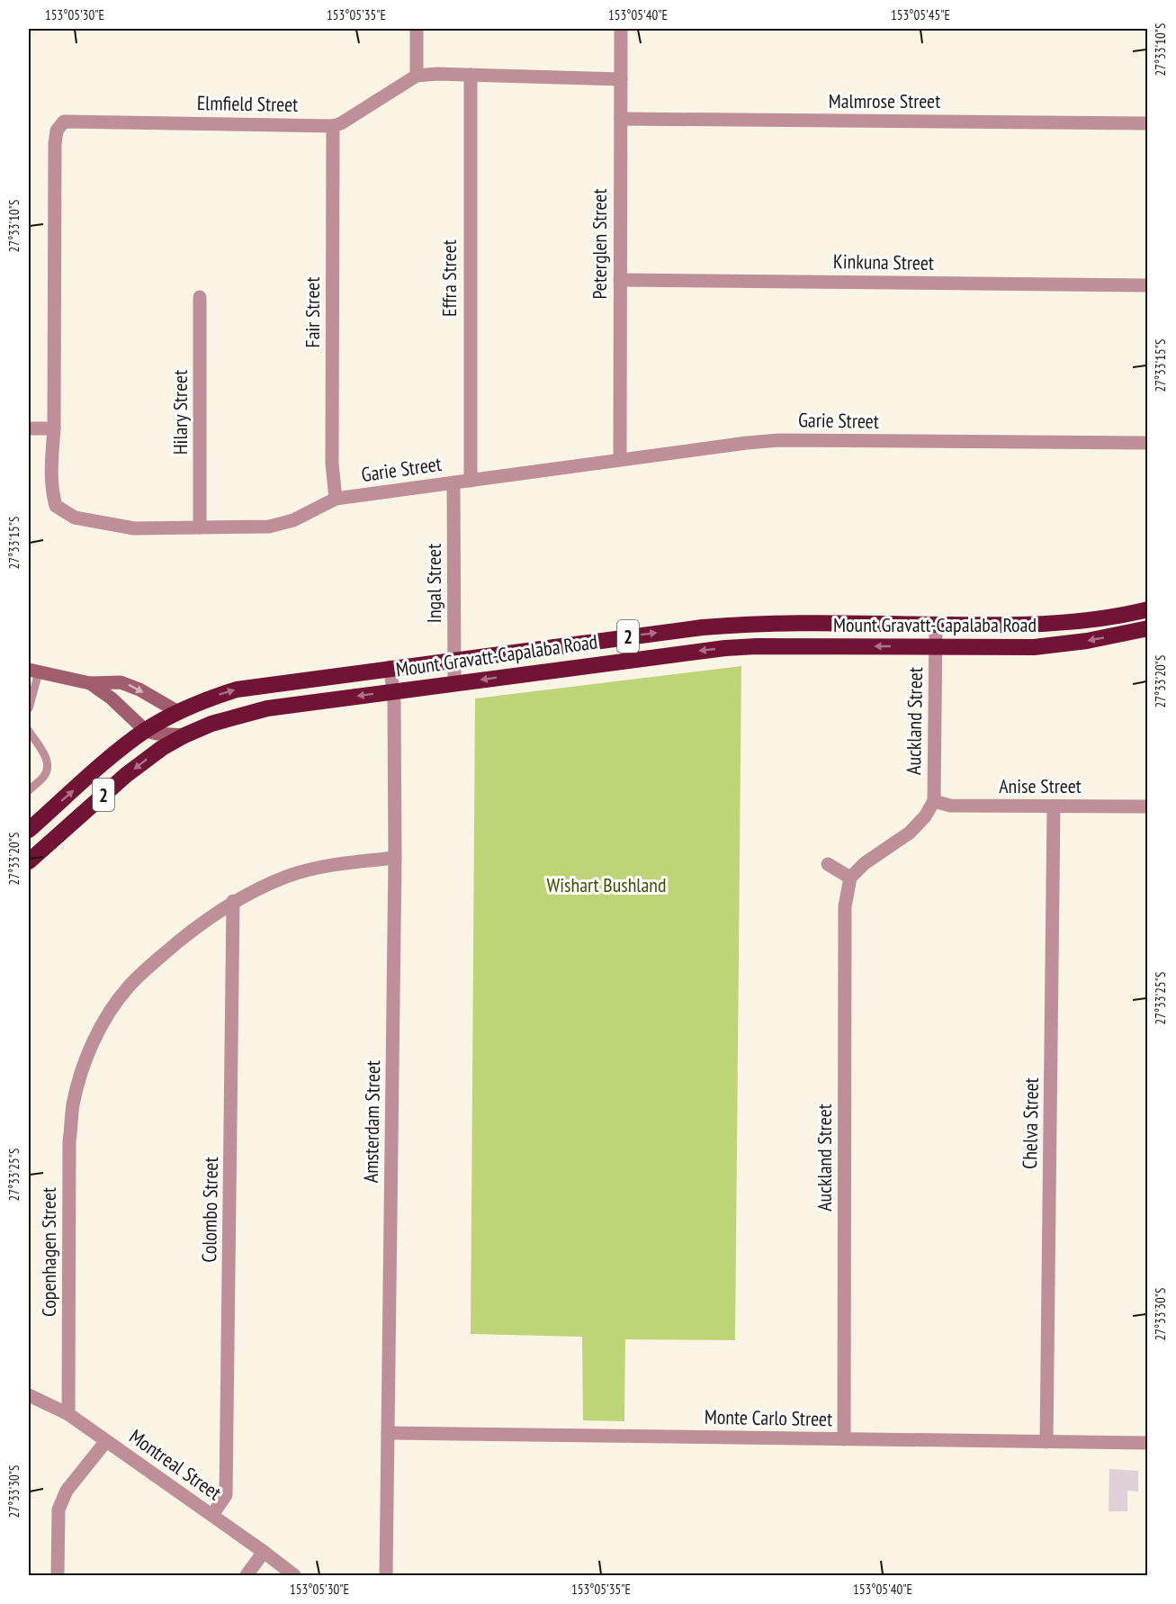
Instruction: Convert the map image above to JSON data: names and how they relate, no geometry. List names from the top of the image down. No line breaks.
{"streets":{"highway":["Mount Gravatt-Capalaba Road","2"],"street":["Malmrose Street","Elmfield Street","Peterglen Street","Kinkuna Street","Effra Street","Fair Street","Hilary Street","Garie Street","Ingal Street","Auckland Street","Anise Street","Amsterdam Street","Chelva Street","Colombo Street","Copenhagen Street","Monte Carlo Street","Montreal Street"]},"crossings":[["Malmrose Street","Peterglen Street"],["Elmfield Street","Fair Street"],["Elmfield Street","Garie Street"],["Peterglen Street","Kinkuna Street"],["Peterglen Street","Garie Street"],["Effra Street","Garie Street"],["Fair Street","Garie Street"],["Hilary Street","Garie Street"],["Garie Street","Ingal Street"],["Ingal Street","Mount Gravatt-Capalaba Road"],["Mount Gravatt-Capalaba Road","Auckland Street"],["Mount Gravatt-Capalaba Road","Amsterdam Street"],["Auckland Street","Anise Street"],["Auckland Street","Monte Carlo Street"],["Anise Street","Chelva Street"],["Amsterdam Street","Copenhagen Street"],["Amsterdam Street","Monte Carlo Street"],["Chelva Street","Monte Carlo Street"],["Colombo Street","Copenhagen Street"],["Colombo Street","Montreal Street"],["Copenhagen Street","Montreal Street"]],"parks":["Wishart Bushland"],"coordinates":["153°05'30\"E","153°05'35\"E","153°05'40\"E","153°05'45\"E","27°33'10\"S","27°33'15\"S","27°33'20\"S","27°33'25\"S","27°33'30\"S"]}
